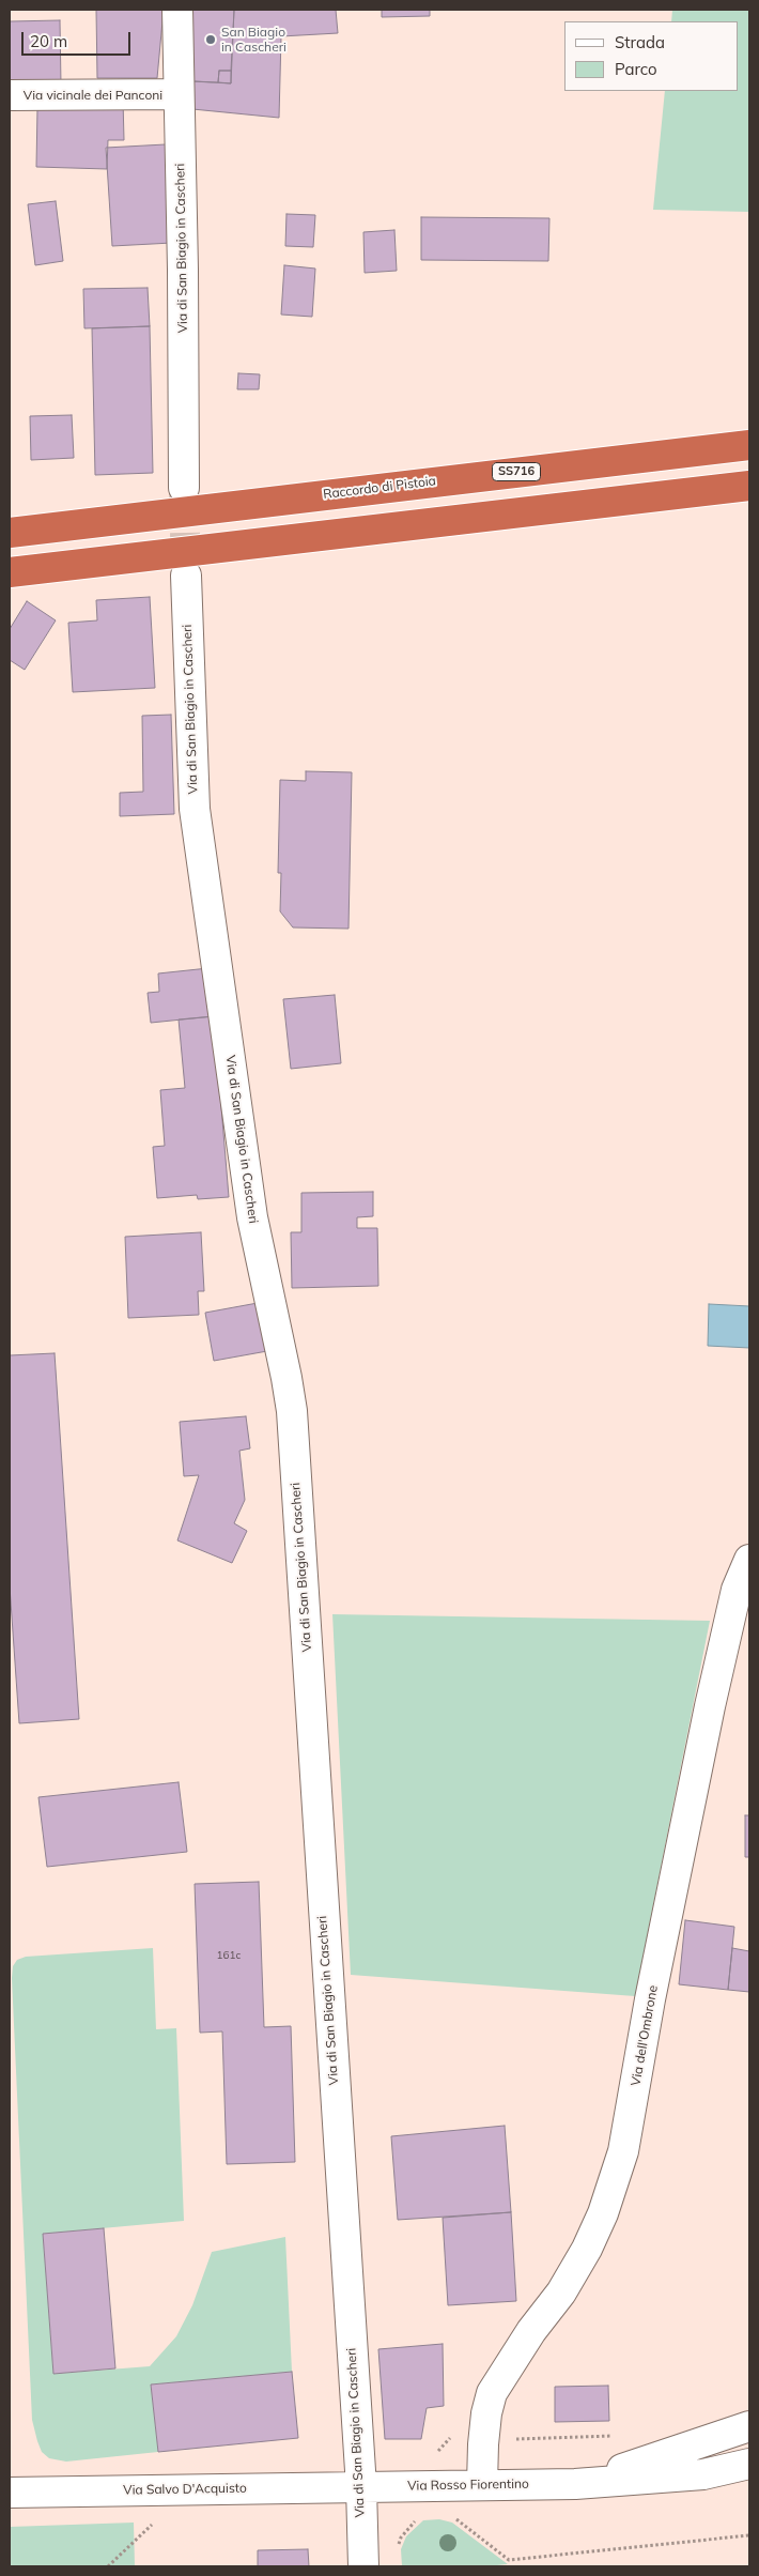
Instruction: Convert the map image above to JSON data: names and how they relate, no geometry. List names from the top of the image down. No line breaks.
{"streets":{"highway":["SS716","Raccordo di Pistoia"],"street":["Via vicinale dei Panconi","Via di San Biagio in Cascheri","Via dell'Ombrone","Via Rosso Fiorentino","Via Salvo D'Acquisto"]},"crossings":[["Via vicinale dei Panconi","Via di San Biagio in Cascheri"],["Via di San Biagio in Cascheri","Via Rosso Fiorentino"],["Via di San Biagio in Cascheri","Via Salvo D'Acquisto"],["Via dell'Ombrone","Via Rosso Fiorentino"],["Via Rosso Fiorentino","Via Salvo D'Acquisto"]],"places":["San Biagio in Cascheri"],"house_numbers":["161c"],"legend":["Strada","Parco"],"scale_bar":"20 m"}
